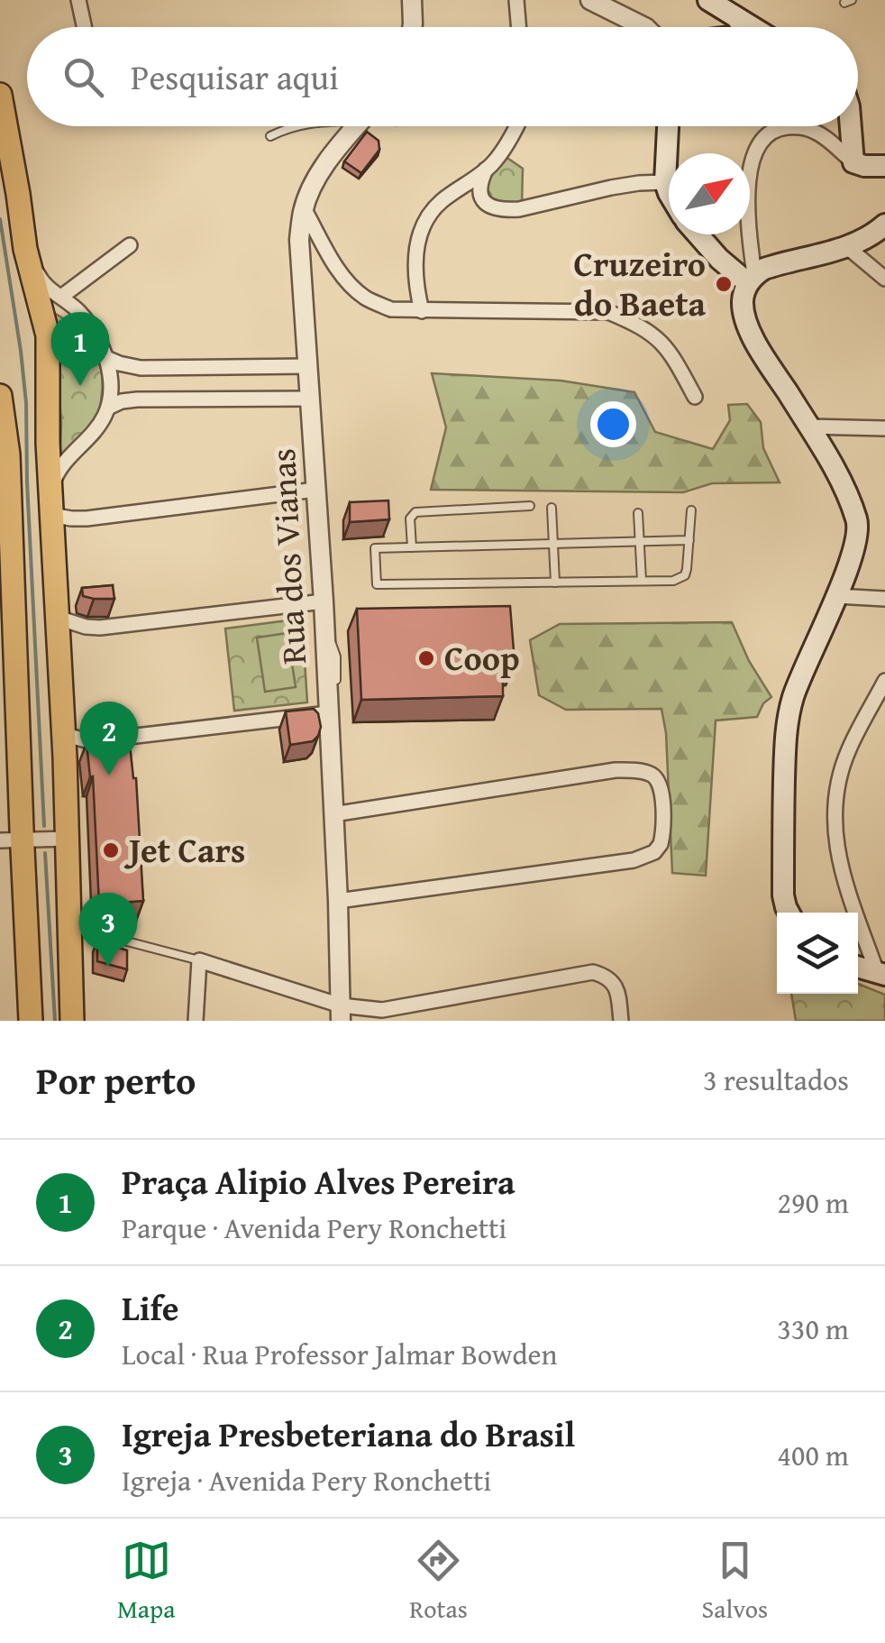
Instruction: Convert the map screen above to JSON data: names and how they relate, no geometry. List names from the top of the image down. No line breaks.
{"streets":{"street":["Rua dos Vianas"]},"places":["Cruzeiro do Baeta","Coop","Jet Cars"],"north":"top right","page":{"search":"Pesquisar aqui","pins":["1","2","3"],"heading":["Por perto","3 resultados"],"list":[{"mark":"1","name":"Praça Alipio Alves Pereira","note":"Parque · Avenida Pery Ronchetti","value":"290 m"},{"mark":"2","name":"Life","note":"Local · Rua Professor Jalmar Bowden","value":"330 m"},{"mark":"3","name":"Igreja Presbeteriana do Brasil","note":"Igreja · Avenida Pery Ronchetti","value":"400 m"}],"nav":["Mapa","Rotas","Salvos"]}}
